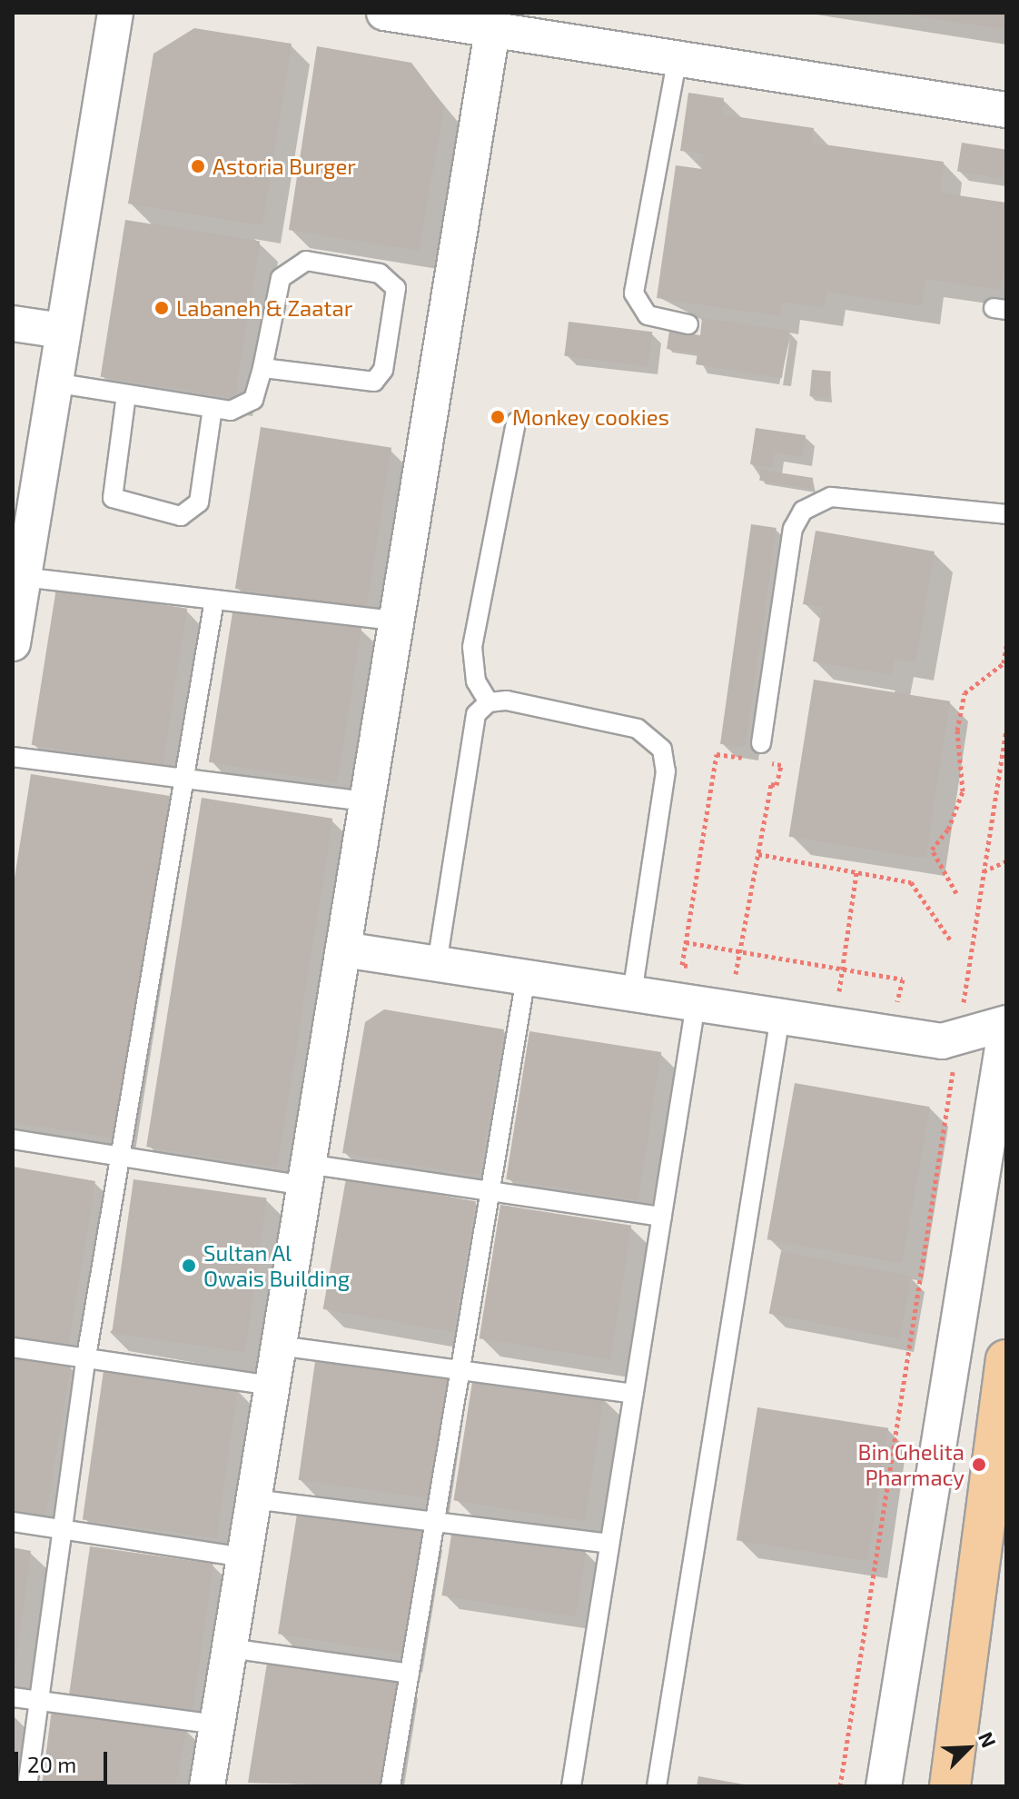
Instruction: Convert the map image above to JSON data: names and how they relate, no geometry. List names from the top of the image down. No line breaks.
{"places":["Astoria Burger","Labaneh & Zaatar","Monkey cookies","Sultan Al Owais Building","Bin Ghelita Pharmacy"],"scale_bar":"20 m","north":"top right"}
